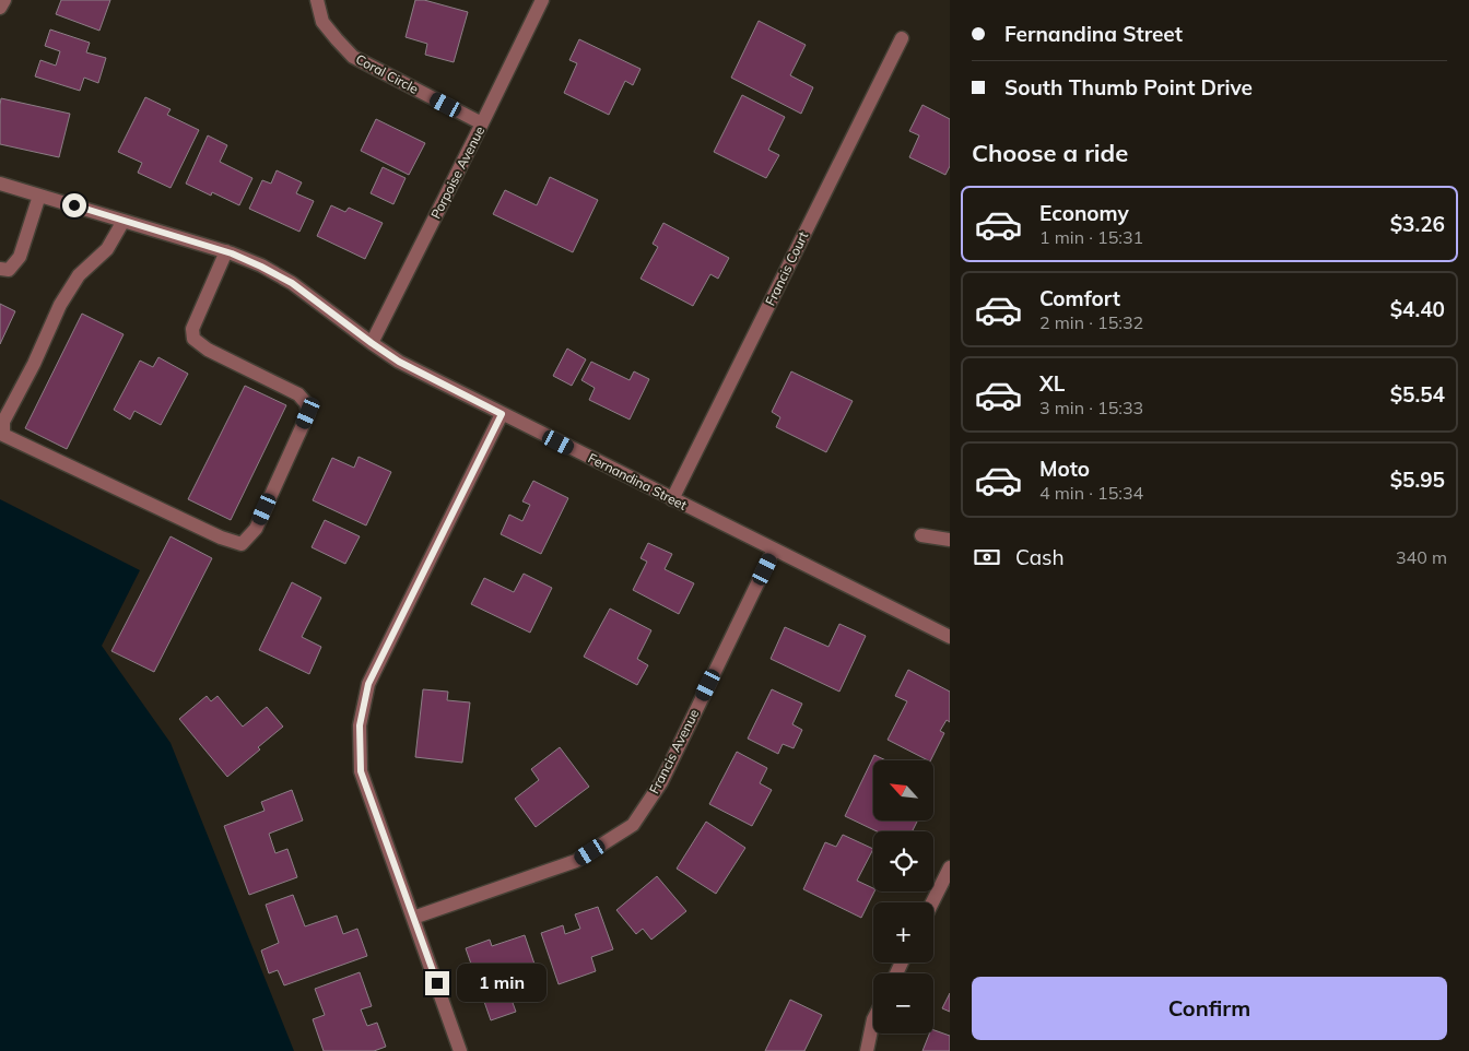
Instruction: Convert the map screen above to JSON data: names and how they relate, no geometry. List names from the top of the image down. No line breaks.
{"streets":{"street":["Coral Circle","Porpoise Avenue","Francis Court","Fernandina Street","Francis Avenue"]},"crossings":[["Coral Circle","Porpoise Avenue"],["Porpoise Avenue","Fernandina Street"],["Francis Court","Fernandina Street"],["Fernandina Street","Francis Avenue"]],"north":"top left","page":{"banner":["Fernandina Street","South Thumb Point Drive"],"heading":"Choose a ride","list":[{"name":"Economy","note":"1 min · 15:31","value":"$3.26"},{"name":"Comfort","note":"2 min · 15:32","value":"$4.40"},{"name":"XL","note":"3 min · 15:33","value":"$5.54"},{"name":"Moto","note":"4 min · 15:34","value":"$5.95"}],"pay":["Cash","340 m"],"map_buttons":["+","−"],"bubble":"1 min","buttons":"Confirm"}}
